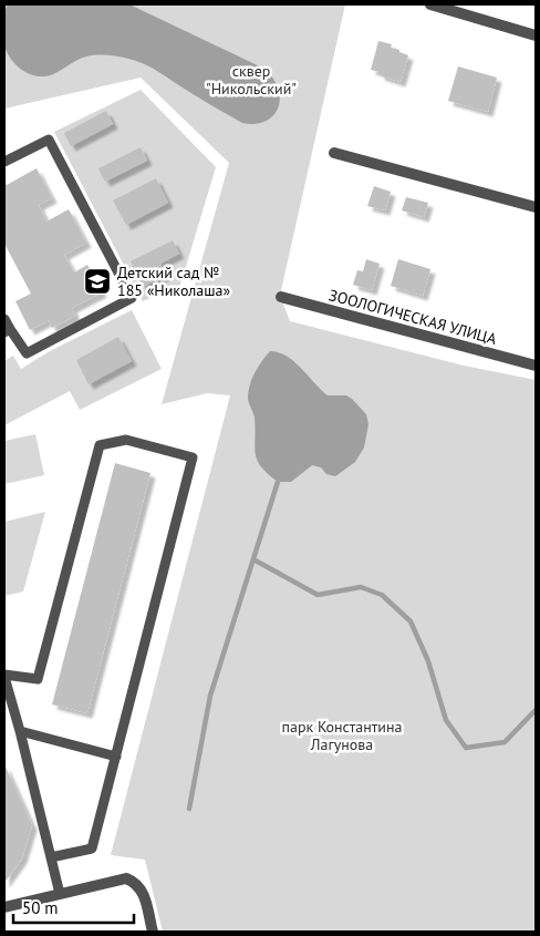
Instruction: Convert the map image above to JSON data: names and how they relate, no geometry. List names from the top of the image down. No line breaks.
{"streets":{"street":["ЗООЛОГИЧЕСКАЯ УЛИЦА"]},"parks":["сквер \"Никольский\"","парк Константина Лагунова"],"places":{"school or university":["Детский сад № 185 «Николаша»"]},"scale_bar":"50 m"}
